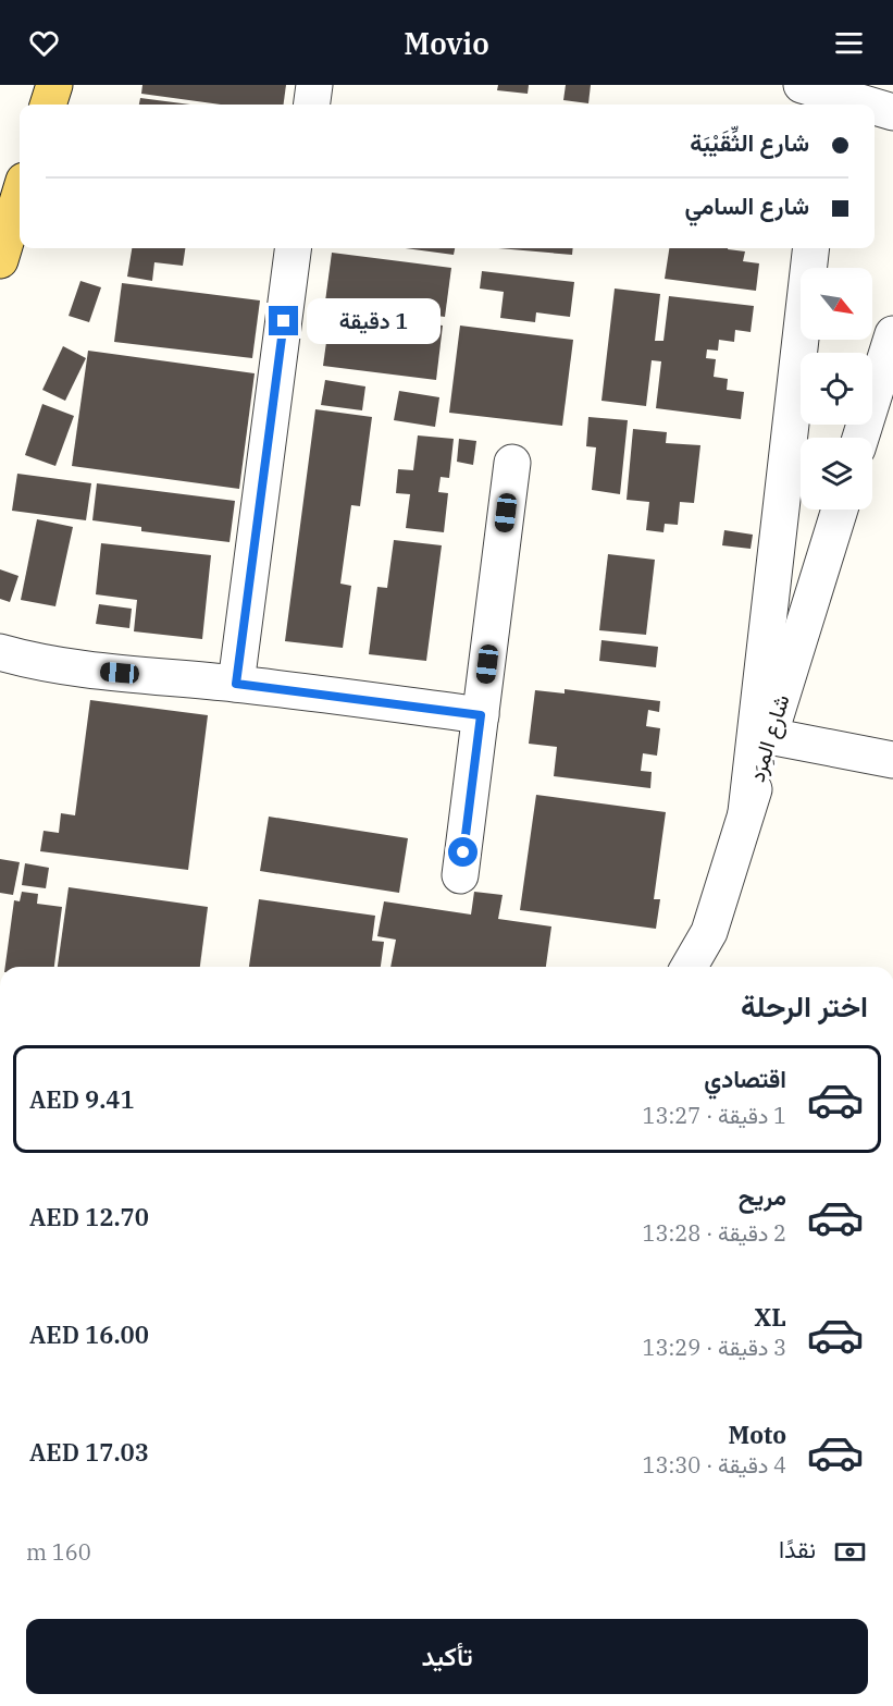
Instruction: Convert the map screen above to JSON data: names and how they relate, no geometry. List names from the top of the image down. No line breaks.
{"streets":{"street":["شارع المِرَد"]},"north":"bottom right","page":{"header":"Movio","banner":["شارع الثِّقَيْبَة","شارع السامي"],"bubble":"1 دقيقة","heading":"اختر الرحلة","list":[{"name":"اقتصادي","note":"1 دقيقة · 13:27","value":"AED 9.41"},{"name":"مريح","note":"2 دقيقة · 13:28","value":"AED 12.70"},{"name":"XL","note":"3 دقيقة · 13:29","value":"AED 16.00"},{"name":"Moto","note":"4 دقيقة · 13:30","value":"AED 17.03"}],"pay":["نقدًا","160 m"],"buttons":"تأكيد"}}
